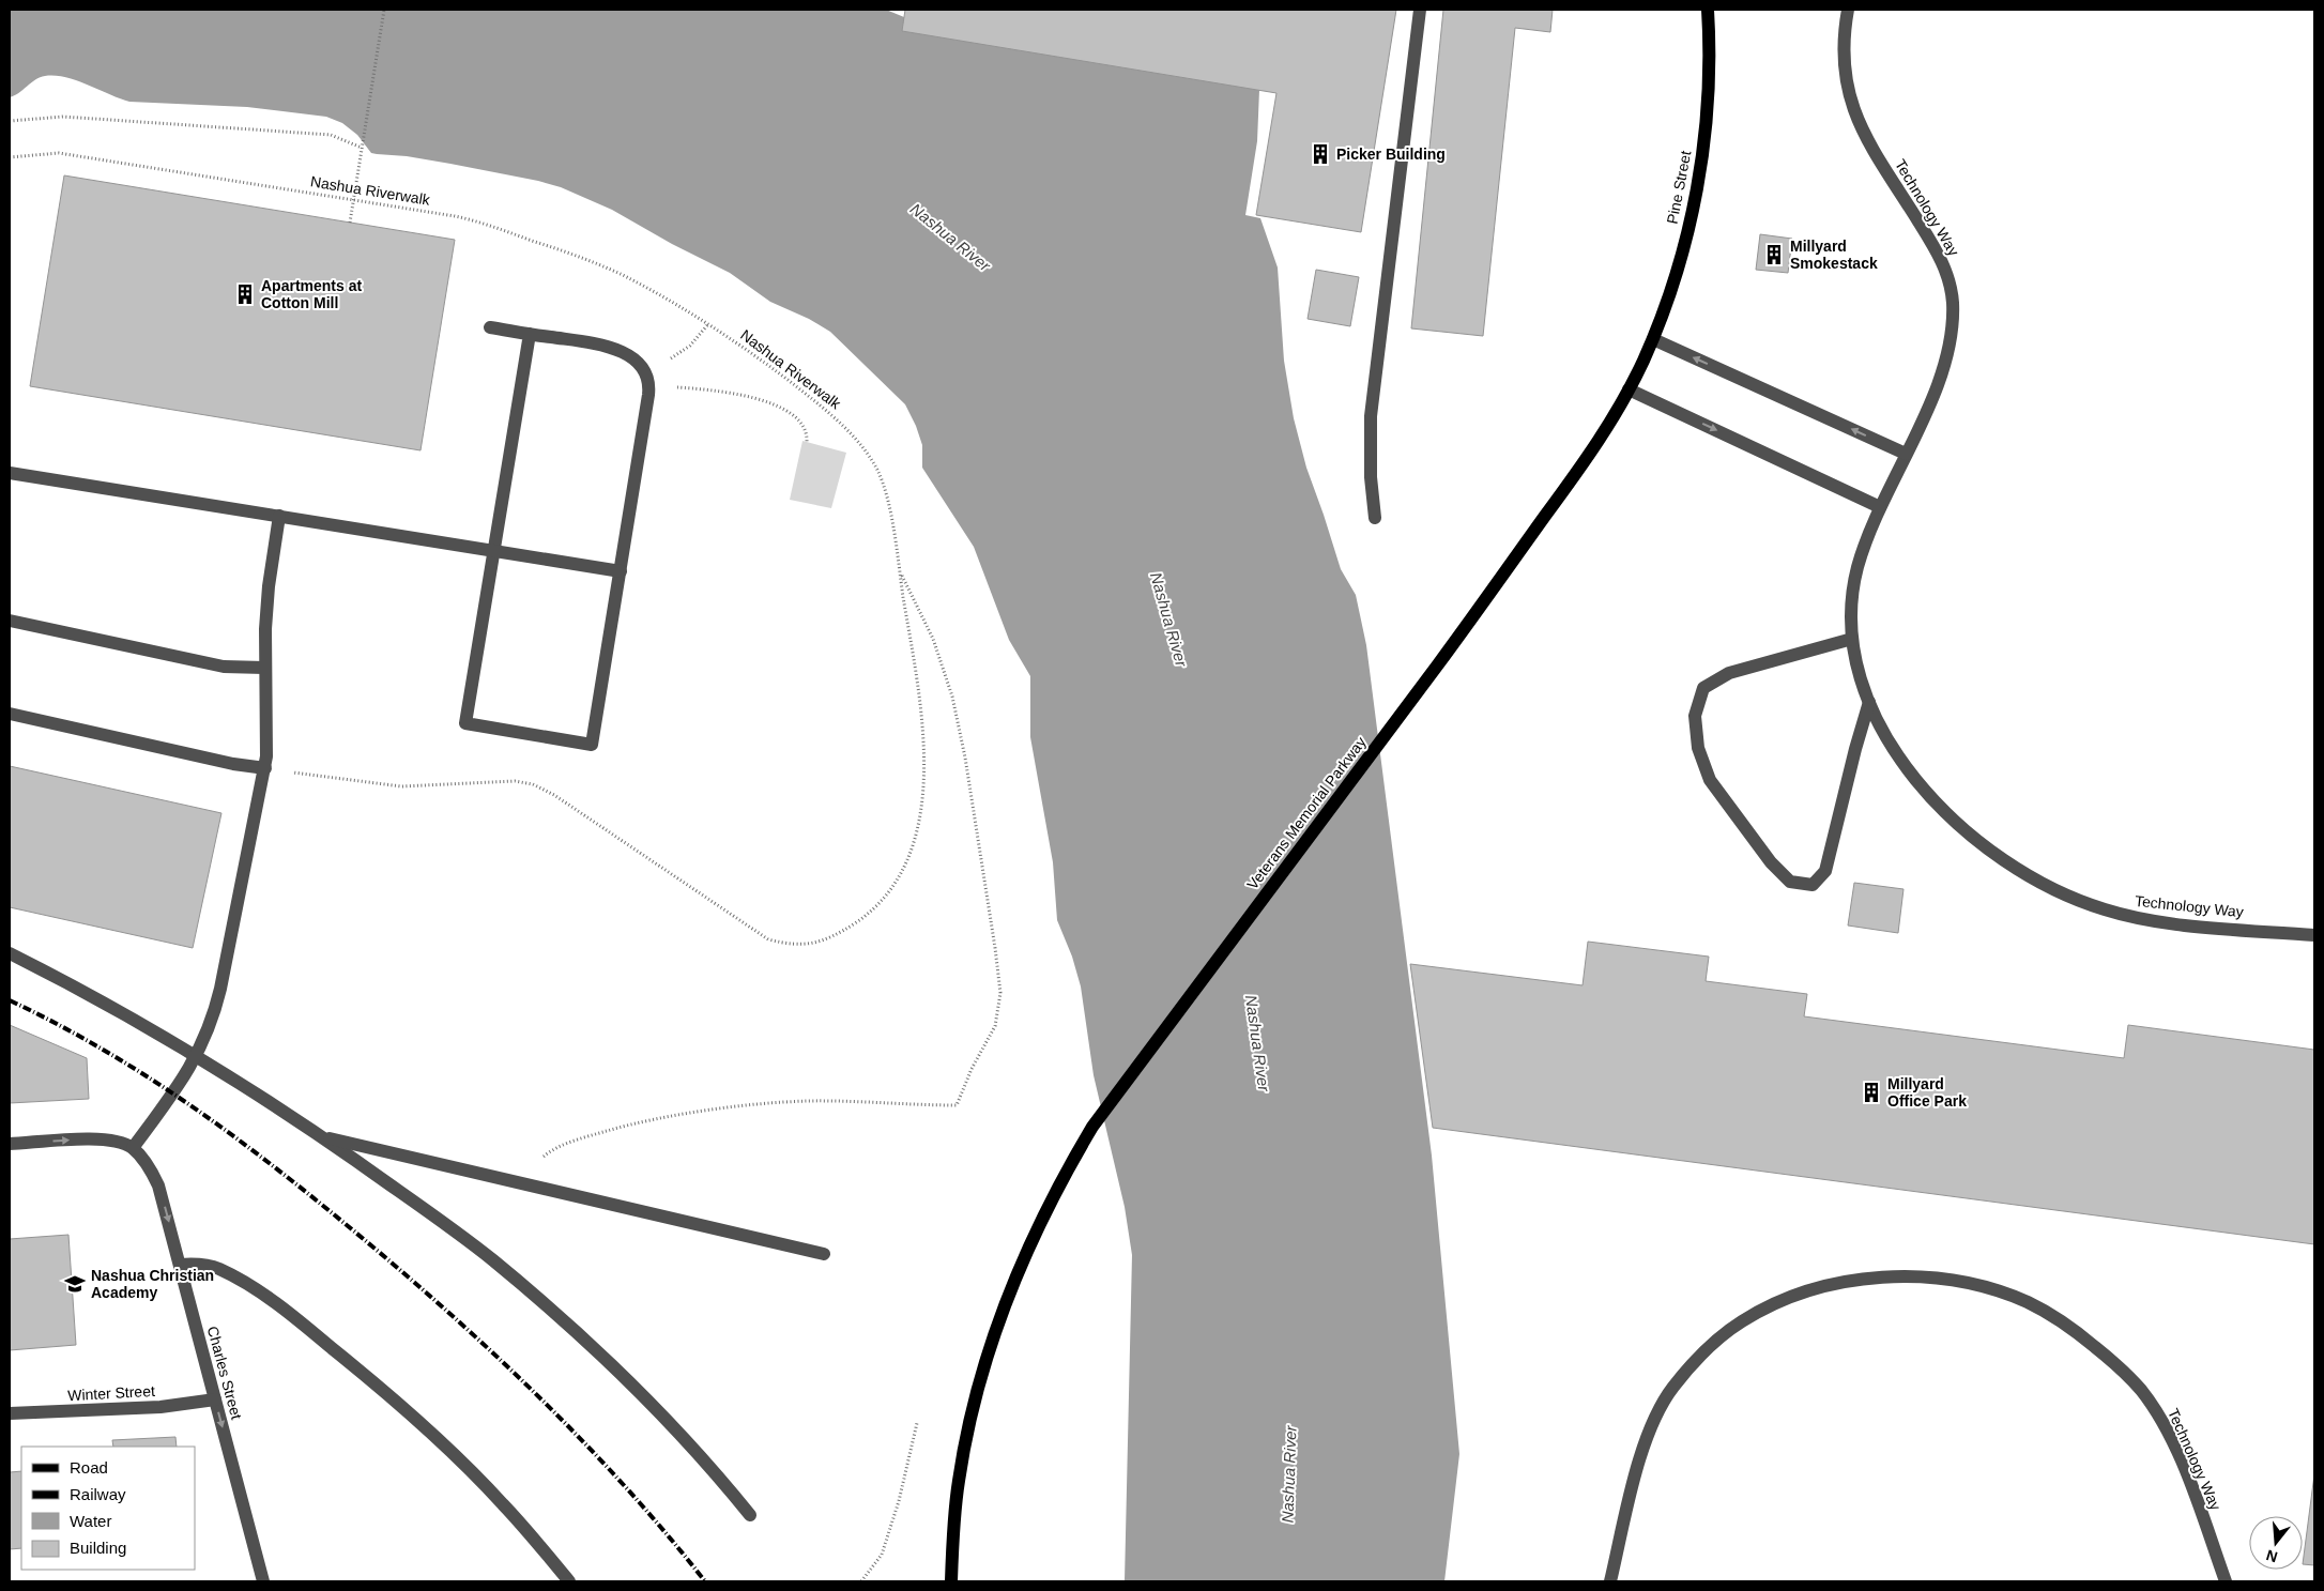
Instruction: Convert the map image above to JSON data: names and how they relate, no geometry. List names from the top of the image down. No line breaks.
{"streets":{"main road":["Pine Street","Veterans Memorial Parkway"],"street":["Technology Way","Charles Street","Winter Street"],"path":["Nashua Riverwalk"]},"crossings":[["Pine Street","Veterans Memorial Parkway"],["Charles Street","Winter Street"]],"one_way":["Charles Street"],"water":["Nashua River"],"places":{"building":["Picker Building","Millyard Smokestack","Apartments at Cotton Mill","Millyard Office Park"],"school or university":["Nashua Christian Academy"]},"legend":["Road","Railway","Water","Building"],"north":"bottom"}
